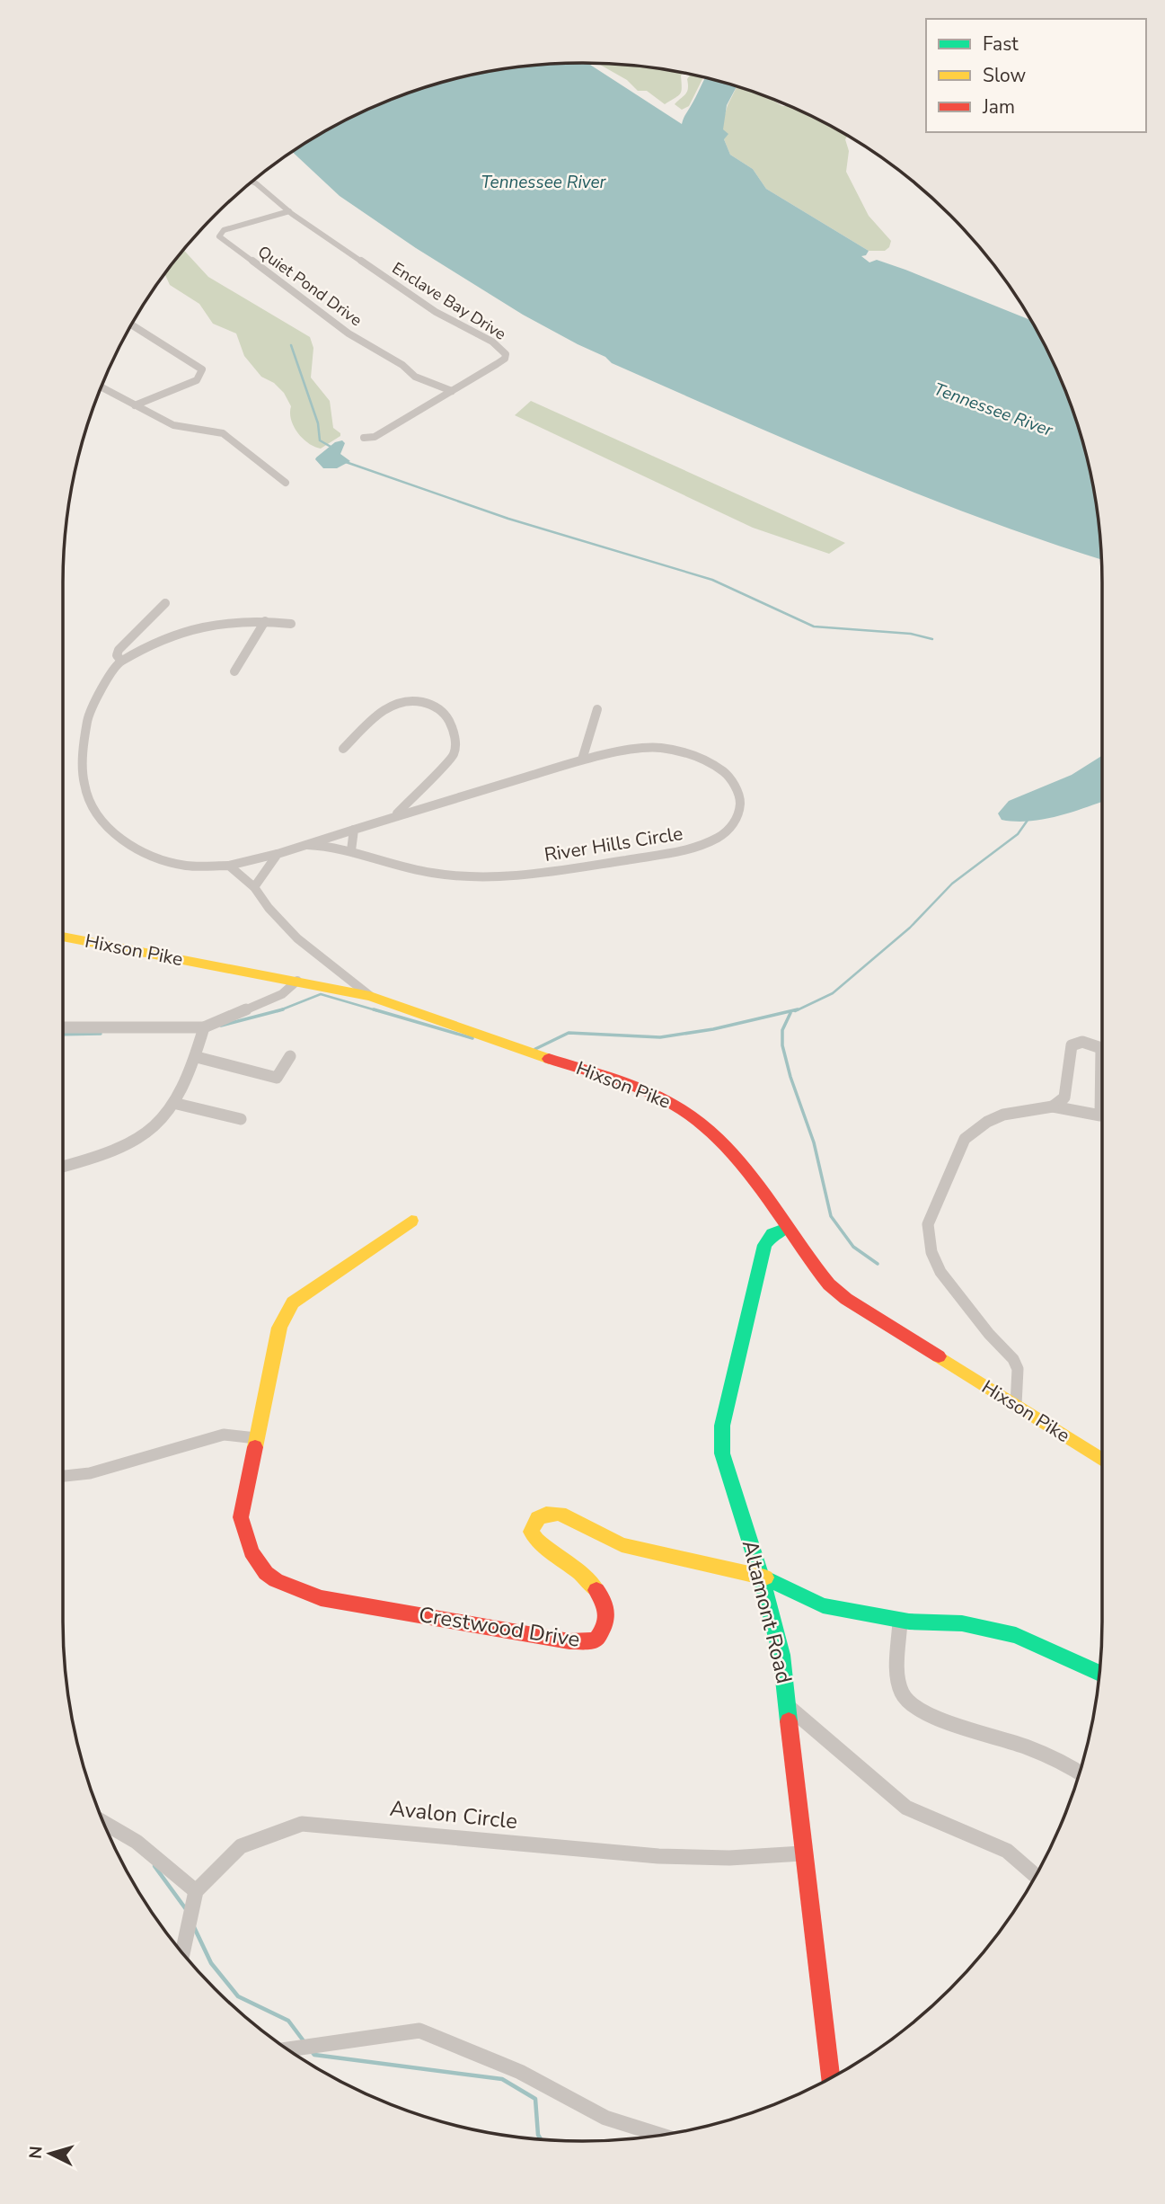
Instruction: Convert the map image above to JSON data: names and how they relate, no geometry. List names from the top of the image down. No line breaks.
{"streets":{"street":["Quiet Pond Drive","Enclave Bay Drive","River Hills Circle","Hixson Pike","Altamont Road","Crestwood Drive","Avalon Circle"]},"crossings":[["Quiet Pond Drive","Enclave Bay Drive"],["Hixson Pike","Altamont Road"],["Altamont Road","Crestwood Drive"],["Altamont Road","Avalon Circle"]],"water":["Tennessee River"],"legend":["Fast","Slow","Jam"],"north":"left"}
